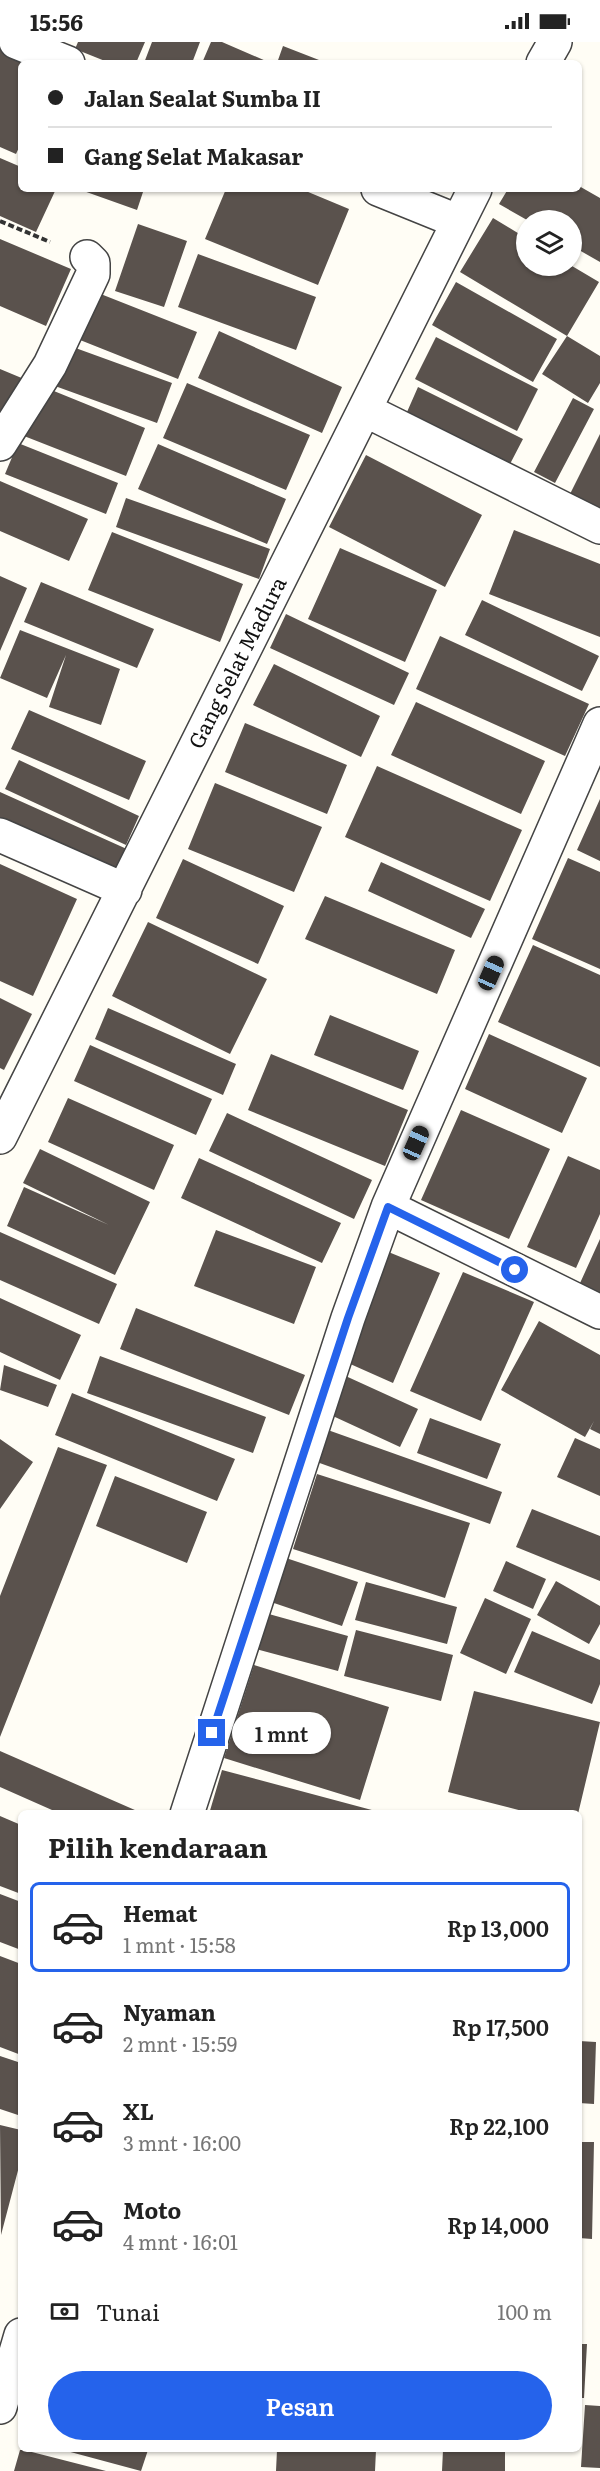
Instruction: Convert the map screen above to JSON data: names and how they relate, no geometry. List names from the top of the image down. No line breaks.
{"streets":{"street":["Gang Selat Madura"]},"page":{"status":"15:56","banner":["Jalan Sealat Sumba II","Gang Selat Makasar"],"bubble":"1 mnt","heading":"Pilih kendaraan","list":[{"name":"Hemat","note":"1 mnt · 15:58","value":"Rp 13,000"},{"name":"Nyaman","note":"2 mnt · 15:59","value":"Rp 17,500"},{"name":"XL","note":"3 mnt · 16:00","value":"Rp 22,100"},{"name":"Moto","note":"4 mnt · 16:01","value":"Rp 14,000"}],"pay":["Tunai","100 m"],"buttons":"Pesan"}}
